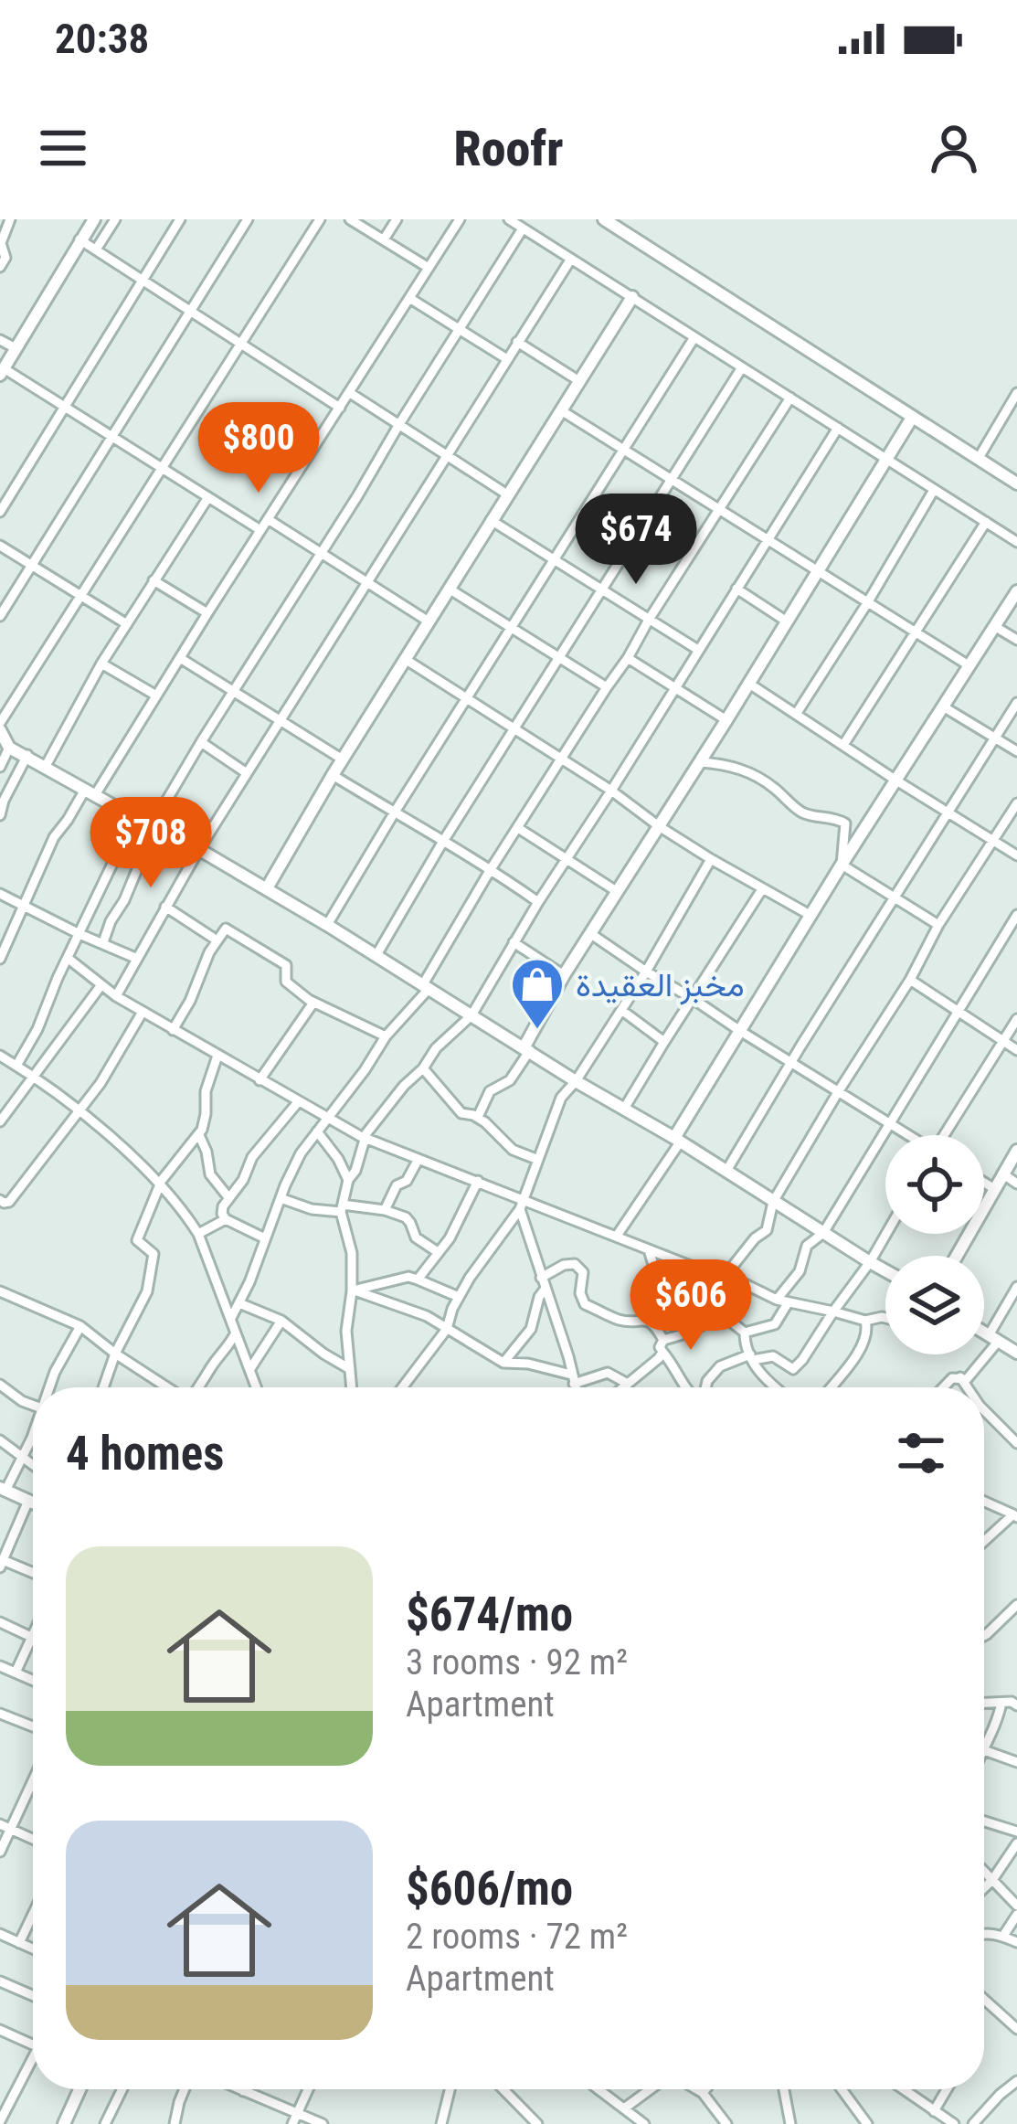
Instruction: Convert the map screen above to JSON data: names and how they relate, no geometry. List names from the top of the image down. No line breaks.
{"places":{"shop":["مخبز العقيدة"]},"page":{"status":"20:38","header":"Roofr","price":["$800","$674","$708","$606"],"heading":"4 homes","list":[{"name":"$674/mo","note":"3 rooms · 92 m² · Apartment"},{"name":"$606/mo","note":"2 rooms · 72 m² · Apartment"}]}}
